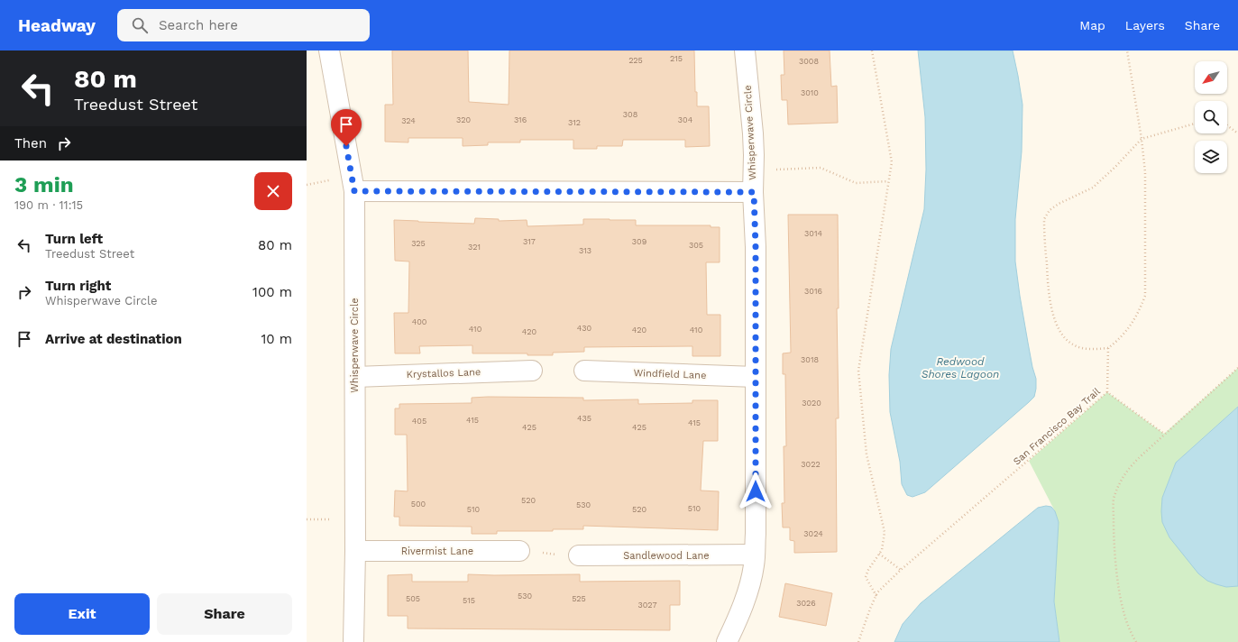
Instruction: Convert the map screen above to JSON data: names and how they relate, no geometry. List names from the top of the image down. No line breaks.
{"streets":{"street":["Whisperwave Circle","Krystallos Lane","Windfield Lane","Rivermist Lane","Sandlewood Lane"],"path":["San Francisco Bay Trail"]},"crossings":[["Whisperwave Circle","Krystallos Lane"],["Whisperwave Circle","Windfield Lane"],["Whisperwave Circle","Rivermist Lane"],["Whisperwave Circle","Sandlewood Lane"]],"water":["Redwood Shores Lagoon"],"house_numbers":["215","225","3008","3010","308","320","316","304","324","312","3014","317","309","325","305","321","313","3016","400","430","410","420","410","420","3018","3020","435","415","405","415","425","425","3022","520","500","530","510","510","520","3024","530","505","525","515","3026","3027"],"north":"bottom left","page":{"header":"Headway","search":"Search here","nav":["Map","Layers","Share"],"turn":["80 m","Treedust Street"],"then":"Then","heading":["3 min","190 m · 11:15"],"list":[{"name":"Turn left","note":"Treedust Street","value":"80 m"},{"name":"Turn right","note":"Whisperwave Circle","value":"100 m"},{"name":"Arrive at destination","value":"10 m"}],"buttons":["Exit","Share"]}}
